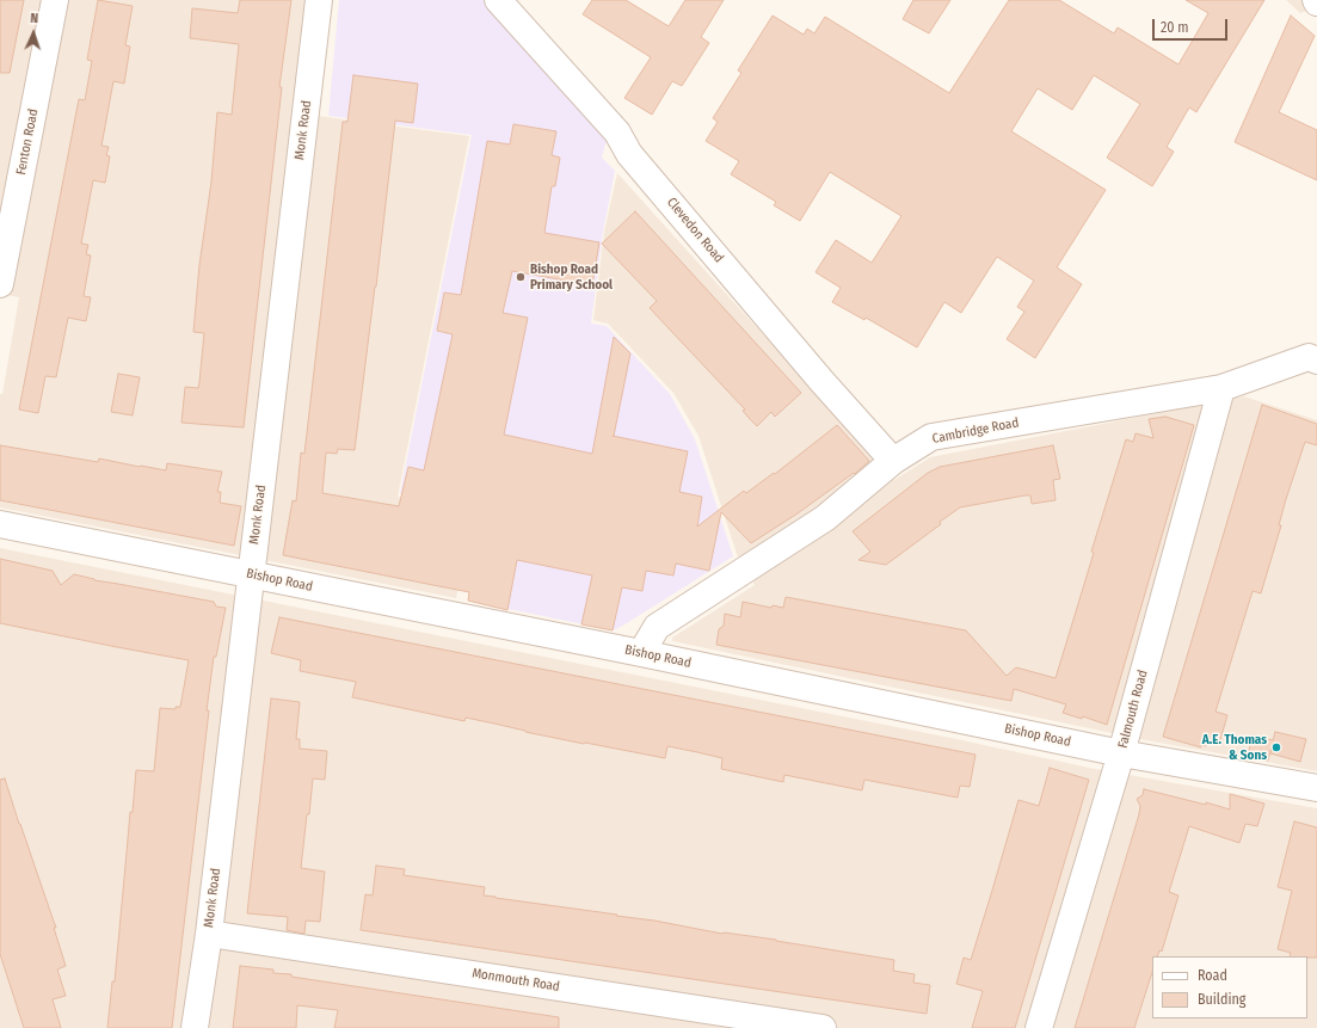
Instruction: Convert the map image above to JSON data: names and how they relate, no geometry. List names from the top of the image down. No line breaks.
{"streets":{"street":["Monk Road","Fenton Road","Clevedon Road","Cambridge Road","Bishop Road","Falmouth Road","Monmouth Road"]},"crossings":[["Monk Road","Bishop Road"],["Monk Road","Monmouth Road"],["Clevedon Road","Cambridge Road"],["Cambridge Road","Bishop Road"],["Cambridge Road","Falmouth Road"],["Bishop Road","Falmouth Road"]],"places":["Bishop Road Primary School","A.E. Thomas & Sons"],"legend":["Road","Building"],"scale_bar":"20 m","north":"top"}
